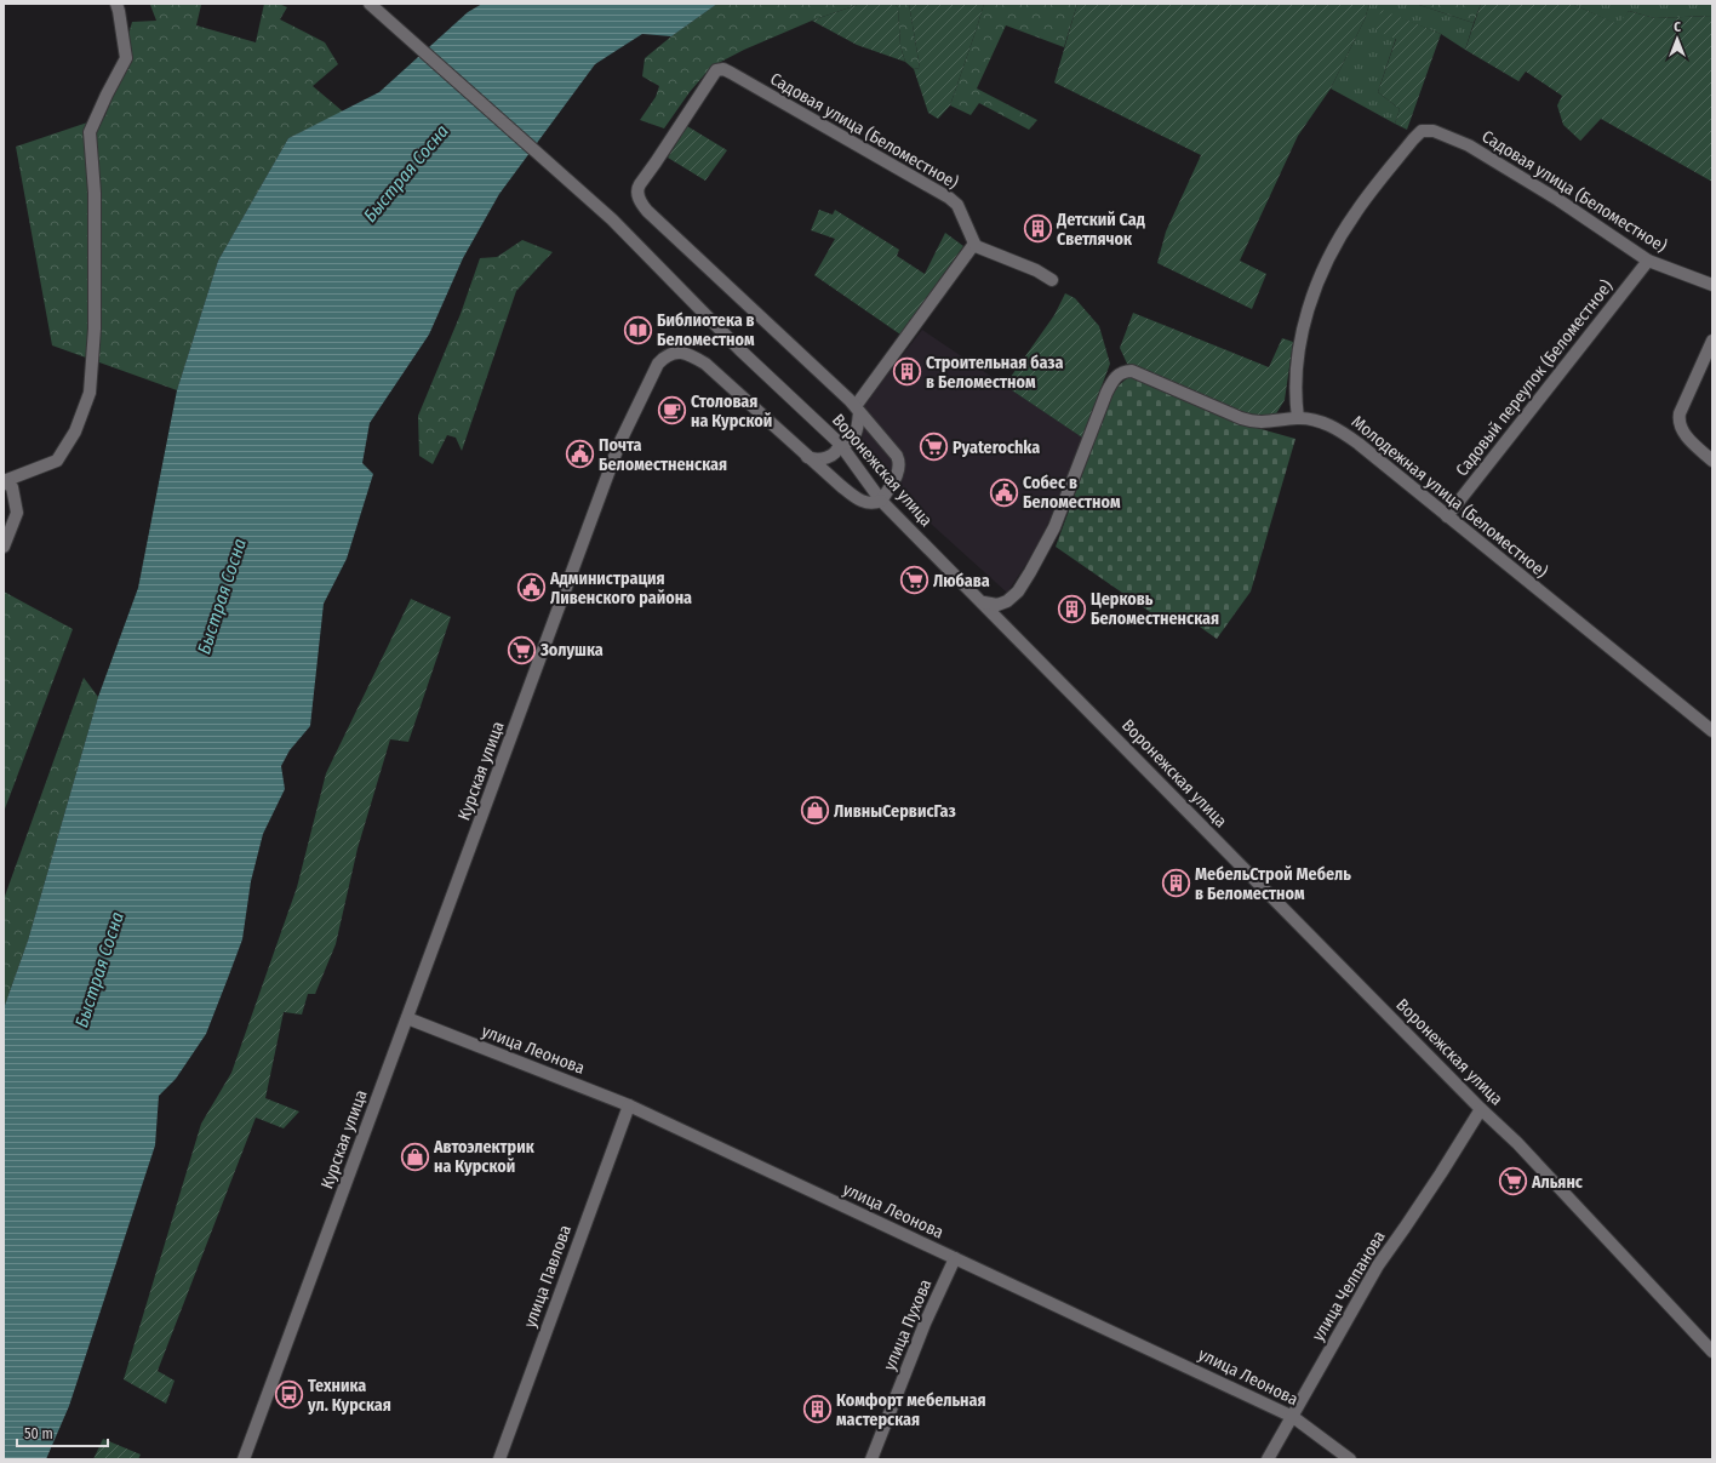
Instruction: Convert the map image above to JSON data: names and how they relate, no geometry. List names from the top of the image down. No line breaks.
{"streets":{"street":["Садовая улица (Беломестное)","Садовый переулок (Беломестное)","Воронежская улица","Молодежная улица (Беломестное)","Курская улица","улица Леонова","улица Павлова","улица Челпанова","улица Пухова"]},"crossings":[["Садовая улица (Беломестное)","Садовый переулок (Беломестное)"],["Садовая улица (Беломестное)","Молодежная улица (Беломестное)"],["Садовый переулок (Беломестное)","Молодежная улица (Беломестное)"],["Воронежская улица","Молодежная улица (Беломестное)"],["Воронежская улица","Курская улица"],["Воронежская улица","улица Челпанова"],["Курская улица","улица Леонова"],["улица Леонова","улица Павлова"],["улица Леонова","улица Челпанова"],["улица Леонова","улица Пухова"]],"water":["Быстрая Сосна"],"places":{"building":["Детский Сад Светлячок","Строительная база в Беломестном","Церковь Беломестненская","МебельСтрой Мебель в Беломестном","Комфорт мебельная мастерская"],"library":["Библиотека в Беломестном"],"cafe":["Столовая на Курской"],"supermarket":["Pyaterochka","Любава","Золушка","Альянс"],"public building":["Почта Беломестненская","Собес в Беломестном","Администрация Ливенского района"],"shop":["ЛивныСервисГаз","Автоэлектрик на Курской"],"bus stop":["Техника ул. Курская"]},"scale_bar":"50 m","north":"top"}
